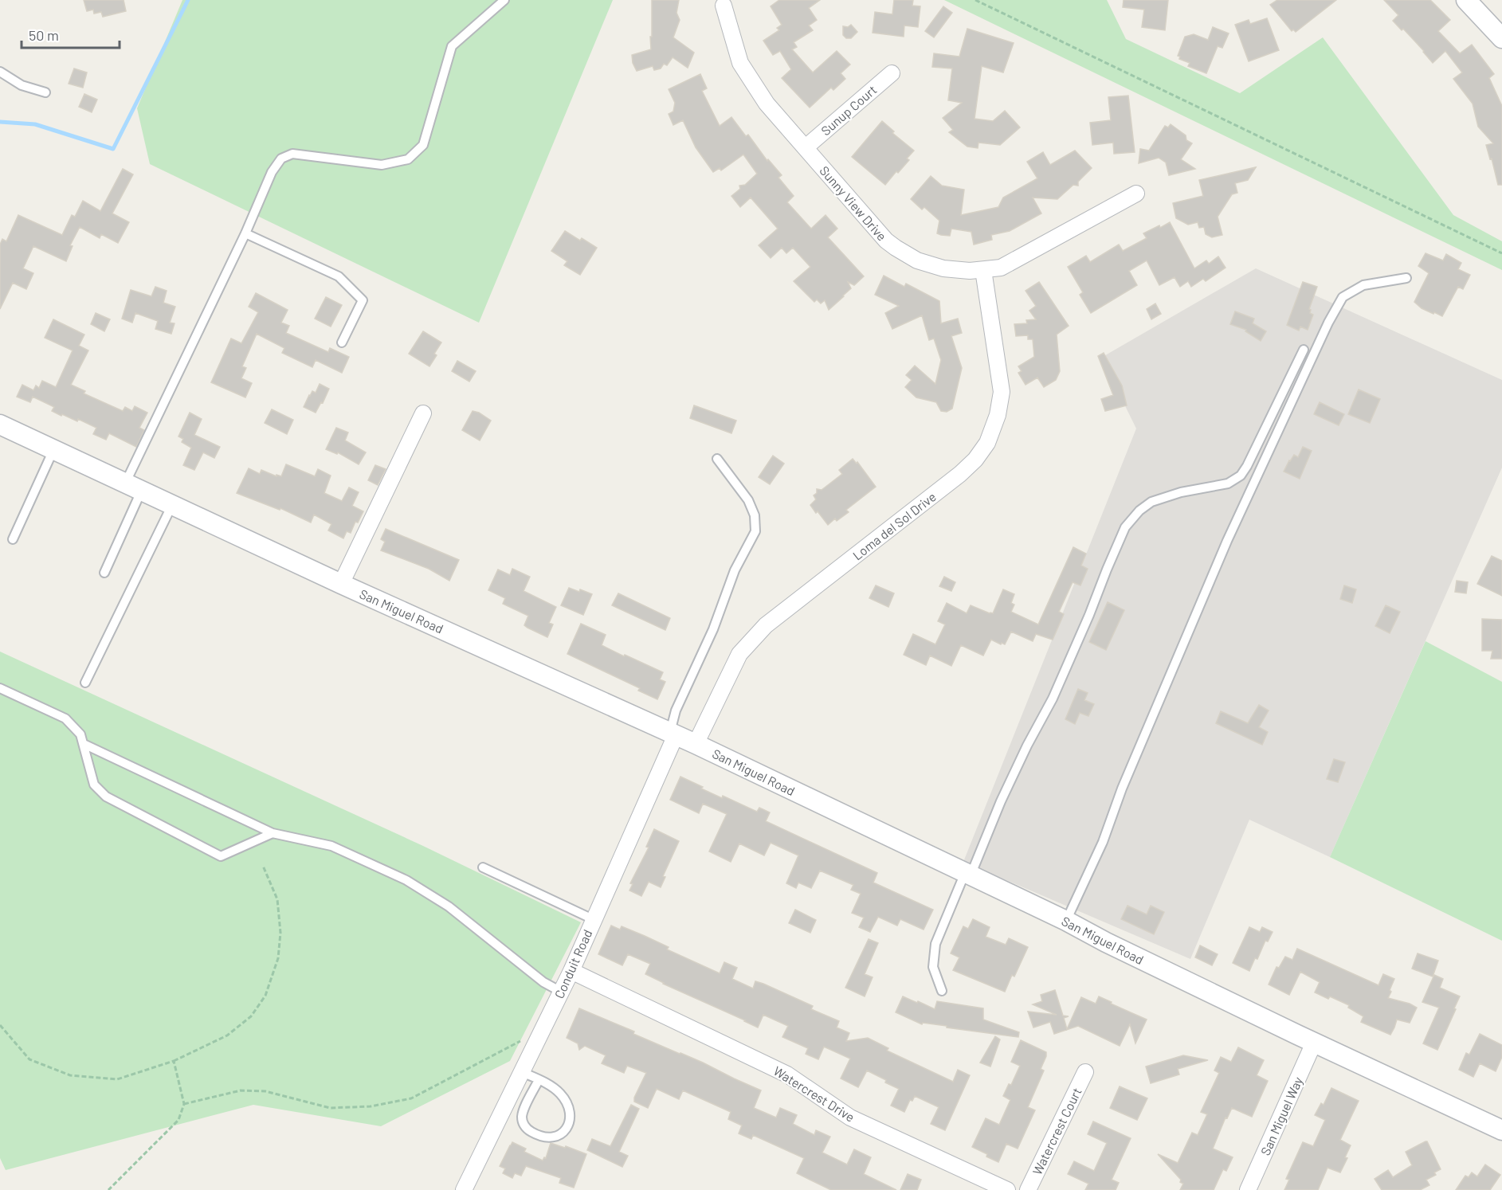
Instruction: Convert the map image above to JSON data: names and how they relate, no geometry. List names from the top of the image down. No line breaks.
{"streets":{"street":["Sunup Court","Sunny View Drive","Loma del Sol Drive","San Miguel Road","Conduit Road","Watercrest Drive","San Miguel Way","Watercrest Court"]},"crossings":[["Sunup Court","Sunny View Drive"],["Sunny View Drive","Loma del Sol Drive"],["Loma del Sol Drive","San Miguel Road"],["San Miguel Road","Conduit Road"],["San Miguel Road","San Miguel Way"],["Conduit Road","Watercrest Drive"]],"scale_bar":"50 m"}
